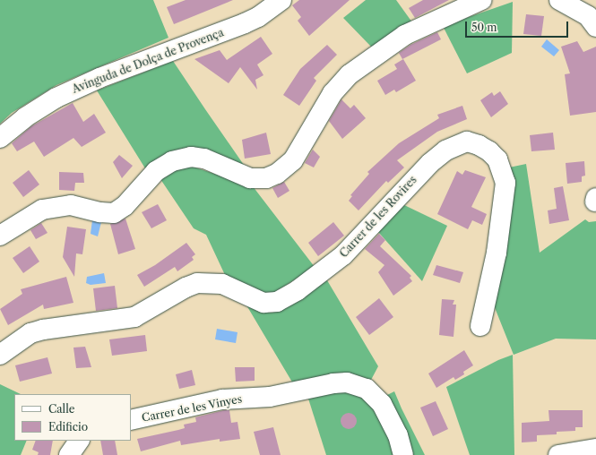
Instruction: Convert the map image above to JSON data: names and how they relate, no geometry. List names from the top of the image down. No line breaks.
{"streets":{"street":["Avinguda de Dolça de Provença","Carrer de les Rovires","Carrer de les Vinyes"]},"legend":["Calle","Edificio"],"scale_bar":"50 m"}
